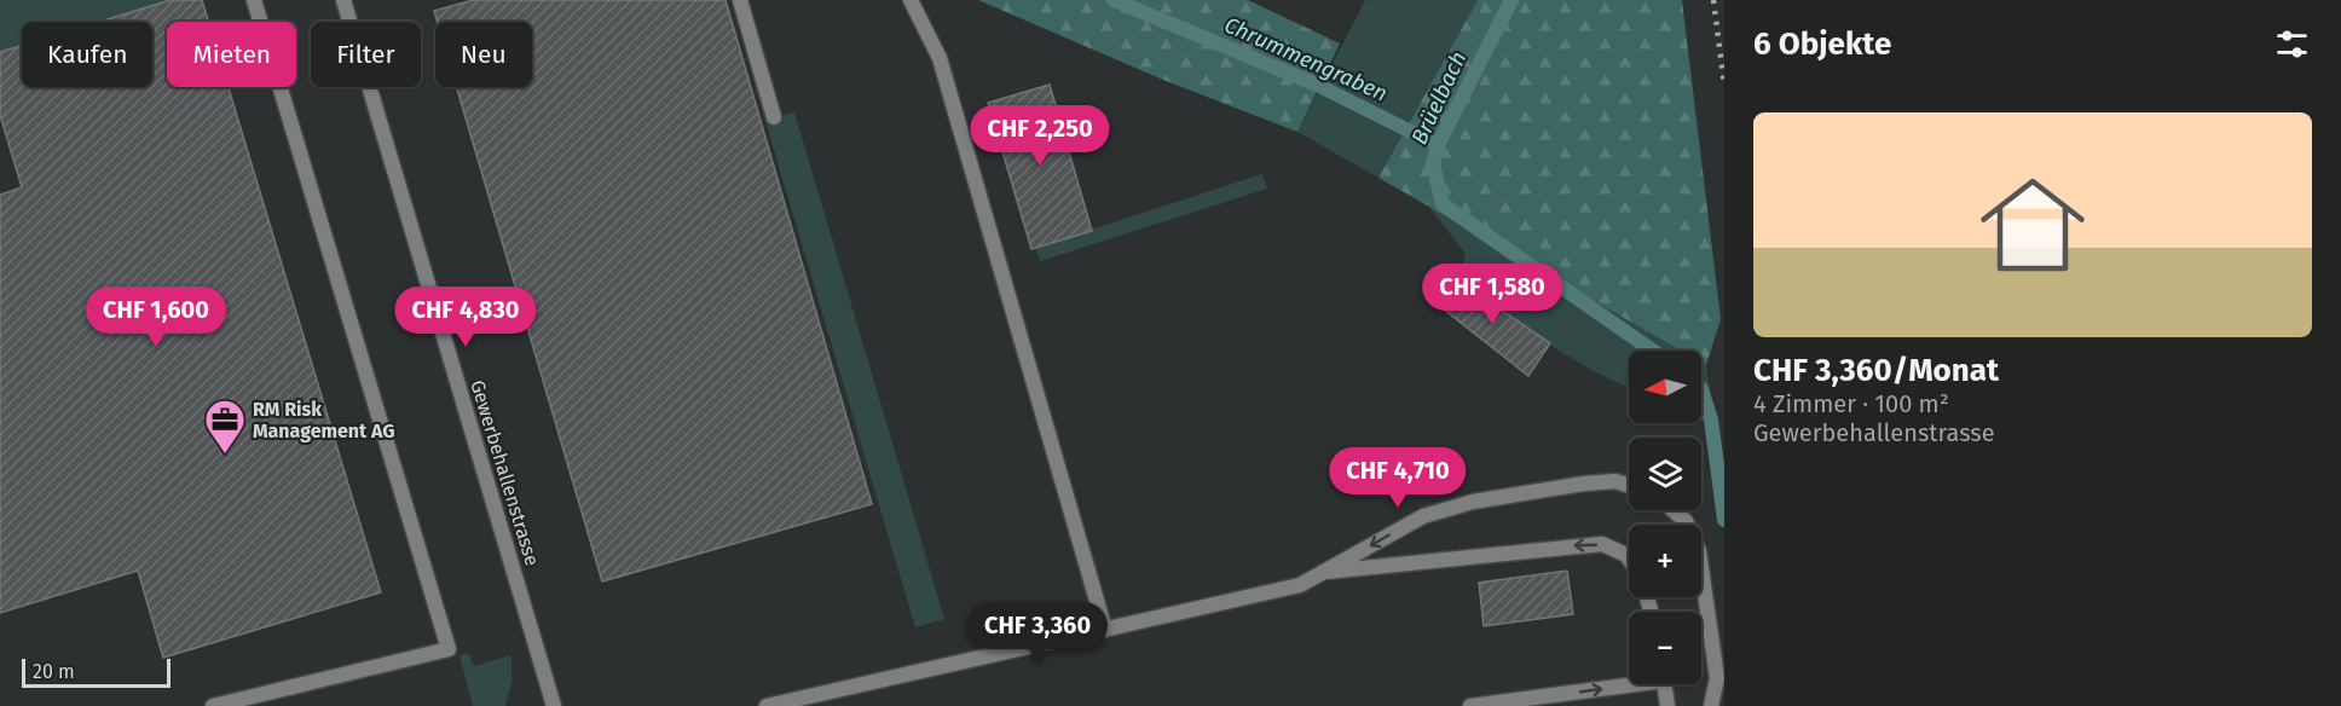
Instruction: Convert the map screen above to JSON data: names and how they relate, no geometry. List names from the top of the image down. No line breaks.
{"streets":{"street":["Gewerbehallenstrasse"]},"water":["Chrummengraben","Brüelbach"],"places":{"office":["RM Risk Management AG"]},"scale_bar":"20 m","north":"left","page":{"heading":"6 Objekte","chip":["Kaufen","Mieten","Filter","Neu"],"list":[{"name":"CHF 3,360/Monat","note":"4 Zimmer · 100 m² · Gewerbehallenstrasse"}],"price":["CHF 2,250","CHF 1,580","CHF 1,600","CHF 4,830","CHF 4,710","CHF 3,360"],"map_buttons":["+","−"],"scale":"20 m"}}
